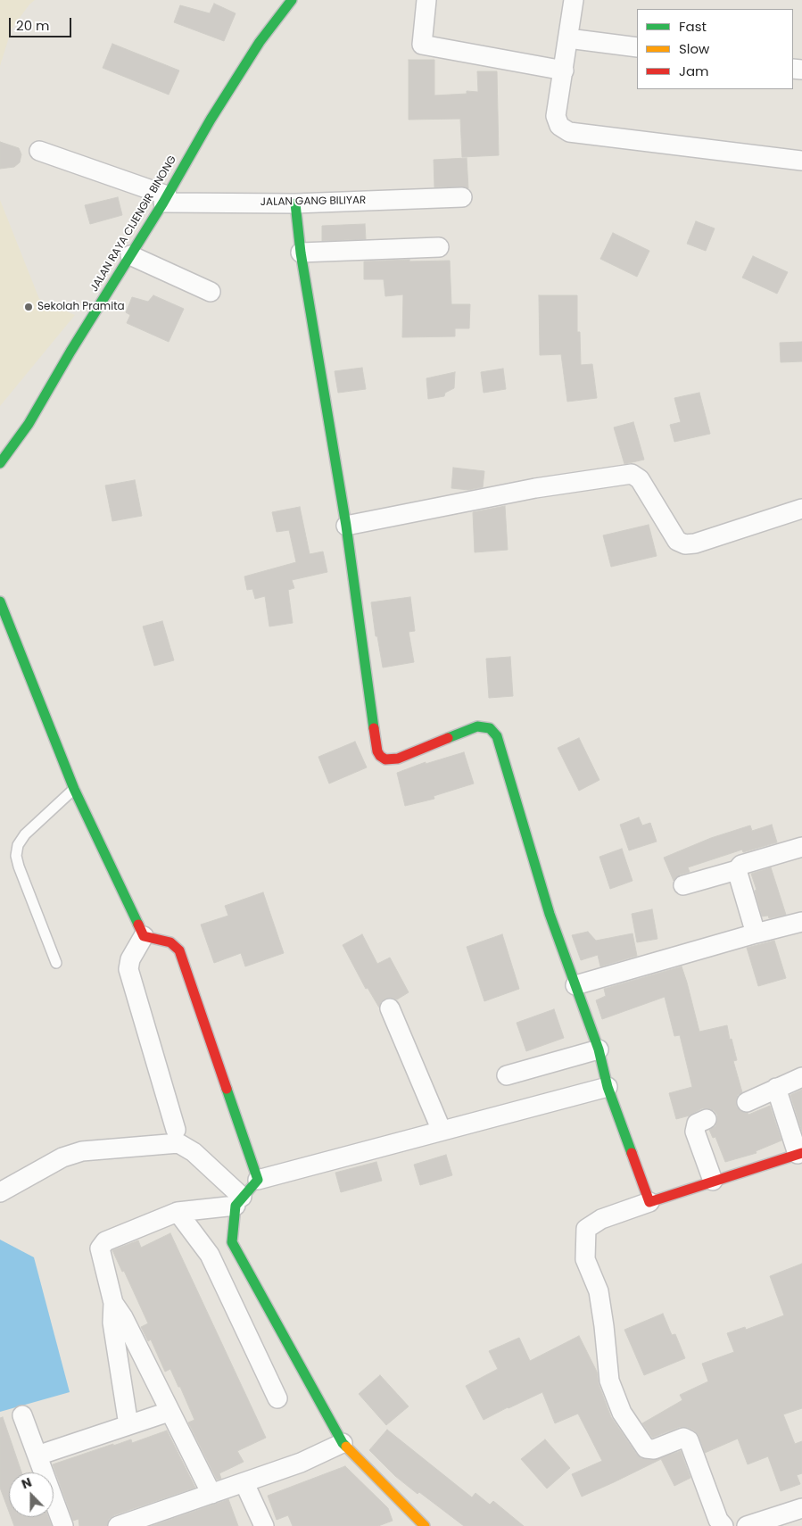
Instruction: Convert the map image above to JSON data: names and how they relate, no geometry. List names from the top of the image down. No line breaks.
{"streets":{"street":["JALAN GANG BILIYAR","JALAN RAYA CIJENGIR BINONG"]},"crossings":[["JALAN GANG BILIYAR","JALAN RAYA CIJENGIR BINONG"]],"places":["Sekolah Pramita"],"legend":["Fast","Slow","Jam"],"scale_bar":"20 m","north":"top"}
